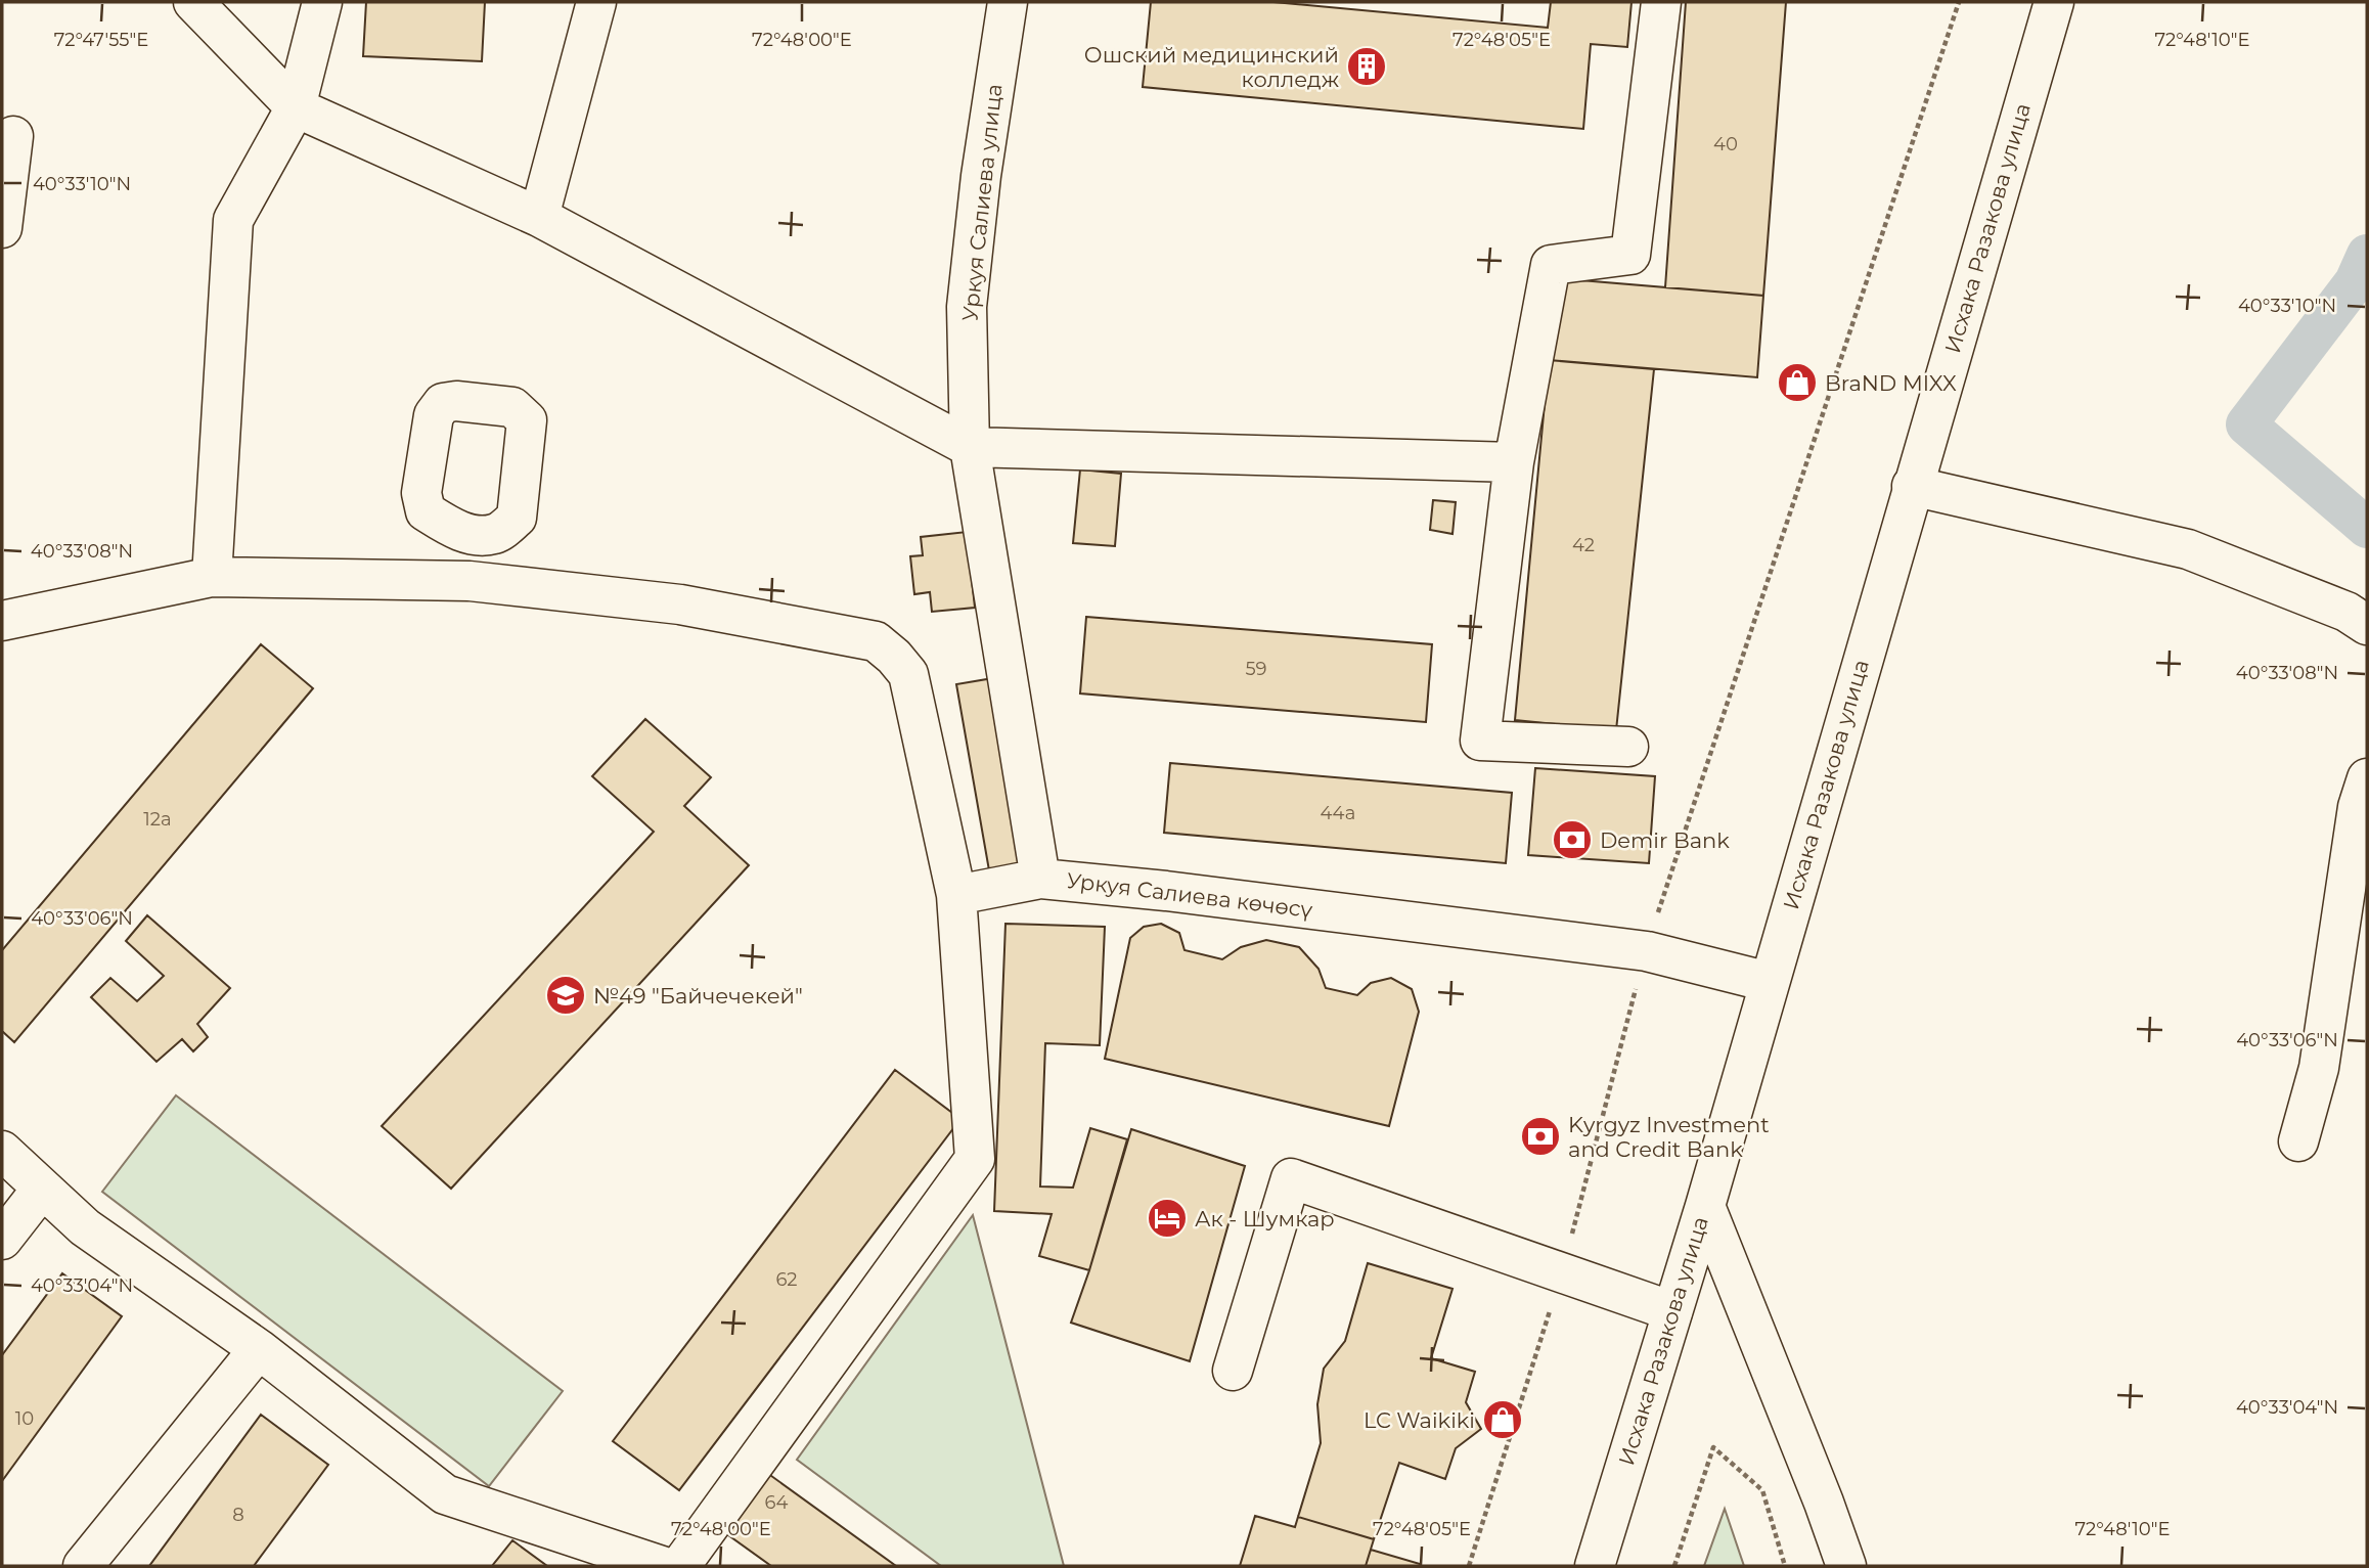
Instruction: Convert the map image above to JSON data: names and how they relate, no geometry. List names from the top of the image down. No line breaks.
{"streets":{"street":["Уркуя Салиева улица","Исхака Разакова улица","Уркуя Салиева көчөсү"]},"crossings":[["Уркуя Салиева улица","Уркуя Салиева көчөсү"],["Исхака Разакова улица","Уркуя Салиева көчөсү"]],"places":{"building":["Ошский медицинский колледж"],"shop":["BraND MIXX","LC Waikiki"],"bank":["Demir Bank","Kyrgyz Investment and Credit Bank"],"school or university":["№49 \"Байчечекей\""],"hotel":["Ак - Шумкар"]},"house_numbers":["40","42","59","44a","12a","62","10","64","8"],"coordinates":["72°47'55\"E","72°48'00\"E","72°48'05\"E","72°48'10\"E","40°33'10\"N","40°33'08\"N","40°33'06\"N","40°33'04\"N"]}
